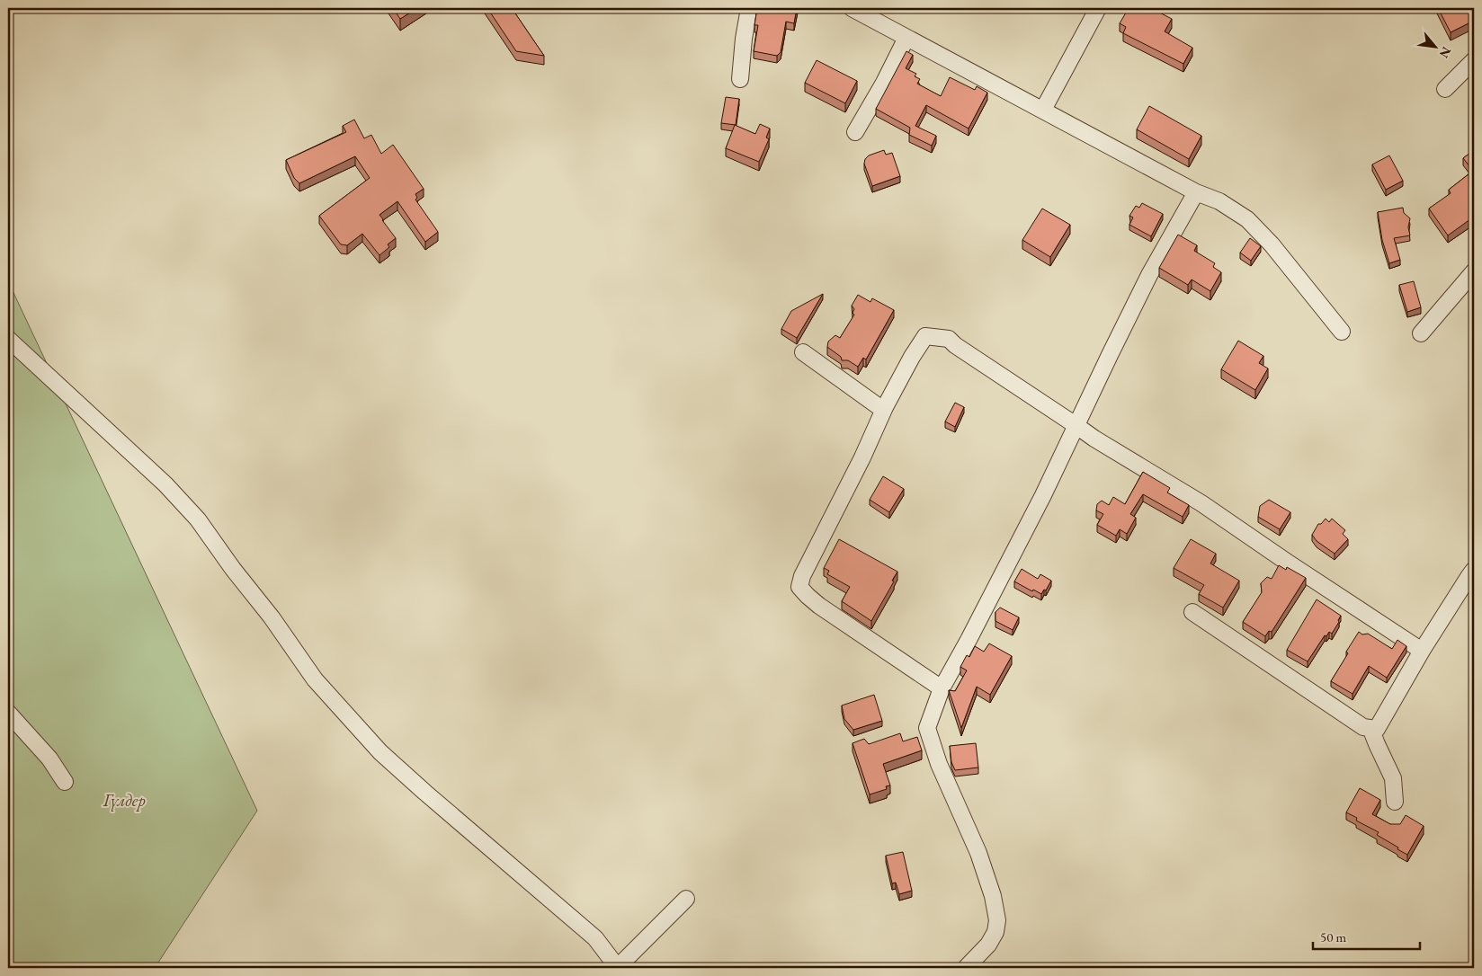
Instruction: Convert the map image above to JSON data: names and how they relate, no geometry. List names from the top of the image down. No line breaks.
{"parks":["Гүлдер"],"scale_bar":"50 m","north":"bottom right"}
